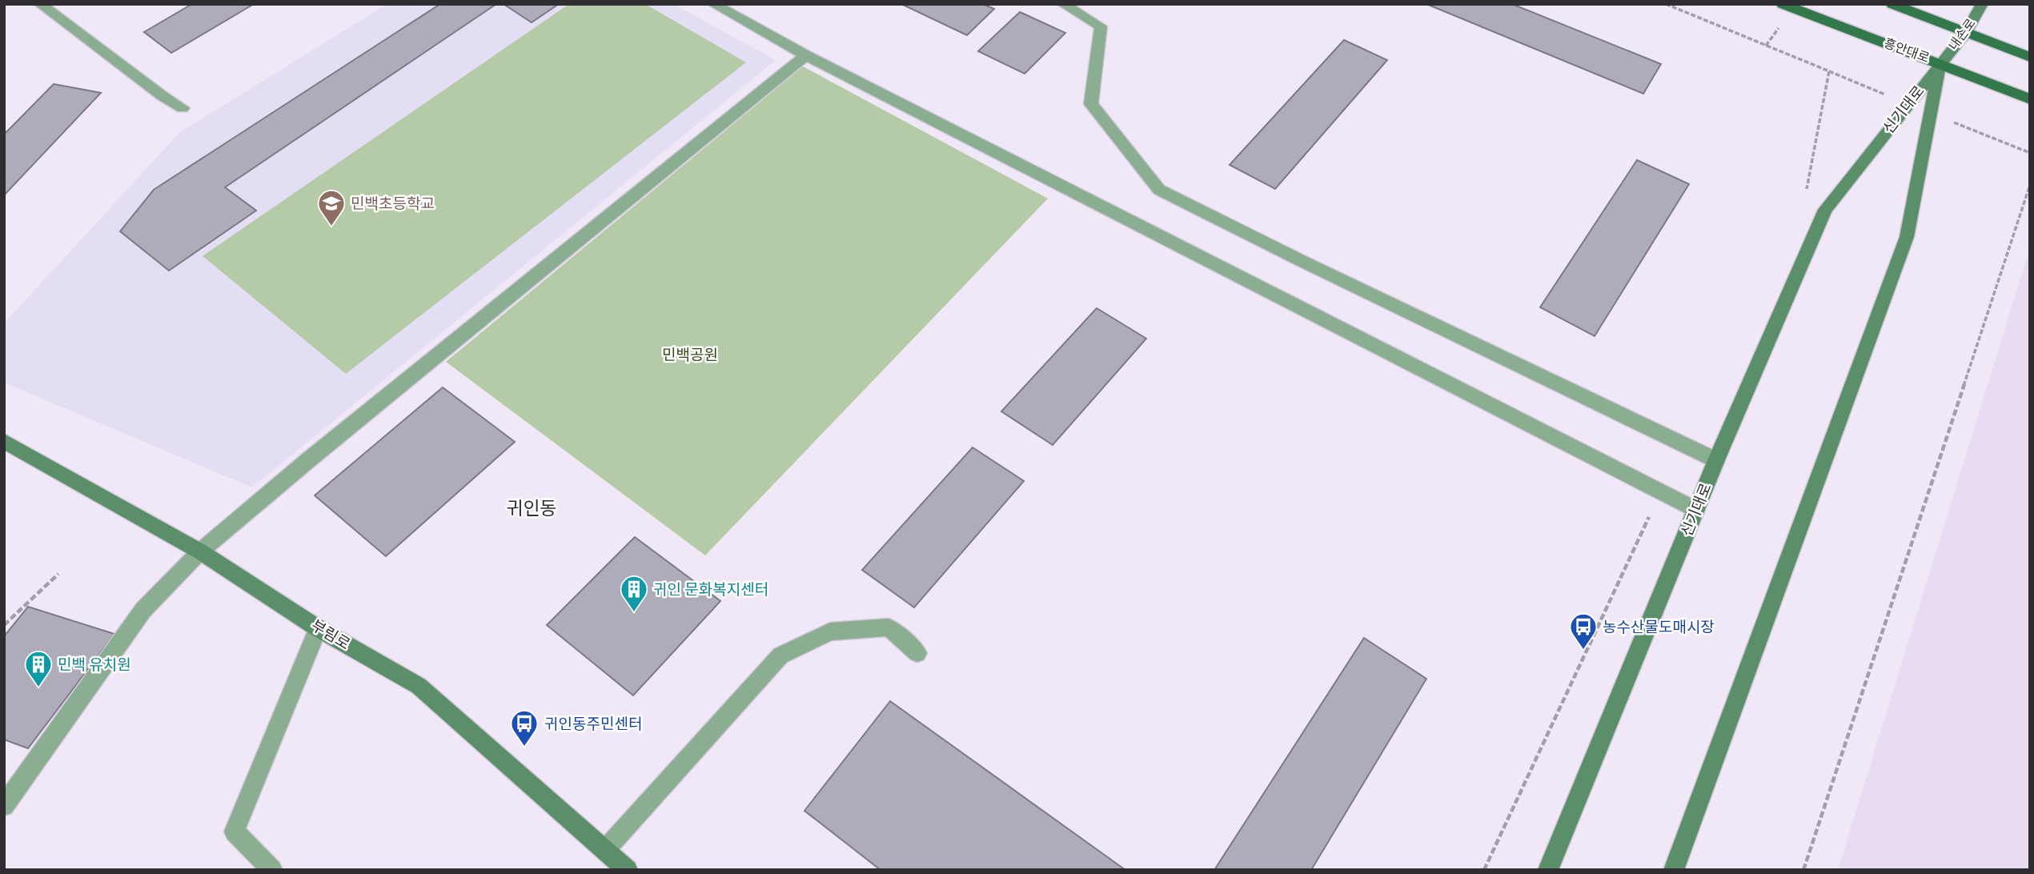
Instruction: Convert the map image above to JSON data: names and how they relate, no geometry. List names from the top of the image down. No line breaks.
{"streets":{"main road":["흥안대로"],"street":["내손로","신기대로","부림로"]},"crossings":[["내손로","흥안대로"],["내손로","신기대로"],["흥안대로","신기대로"]],"districts":["귀인동"],"parks":["민백공원"],"places":{"school or university":["민백초등학교"],"building":["귀인 문화복지센터","민백 유치원"],"bus stop":["농수산물도매시장","귀인동주민센터"]}}
